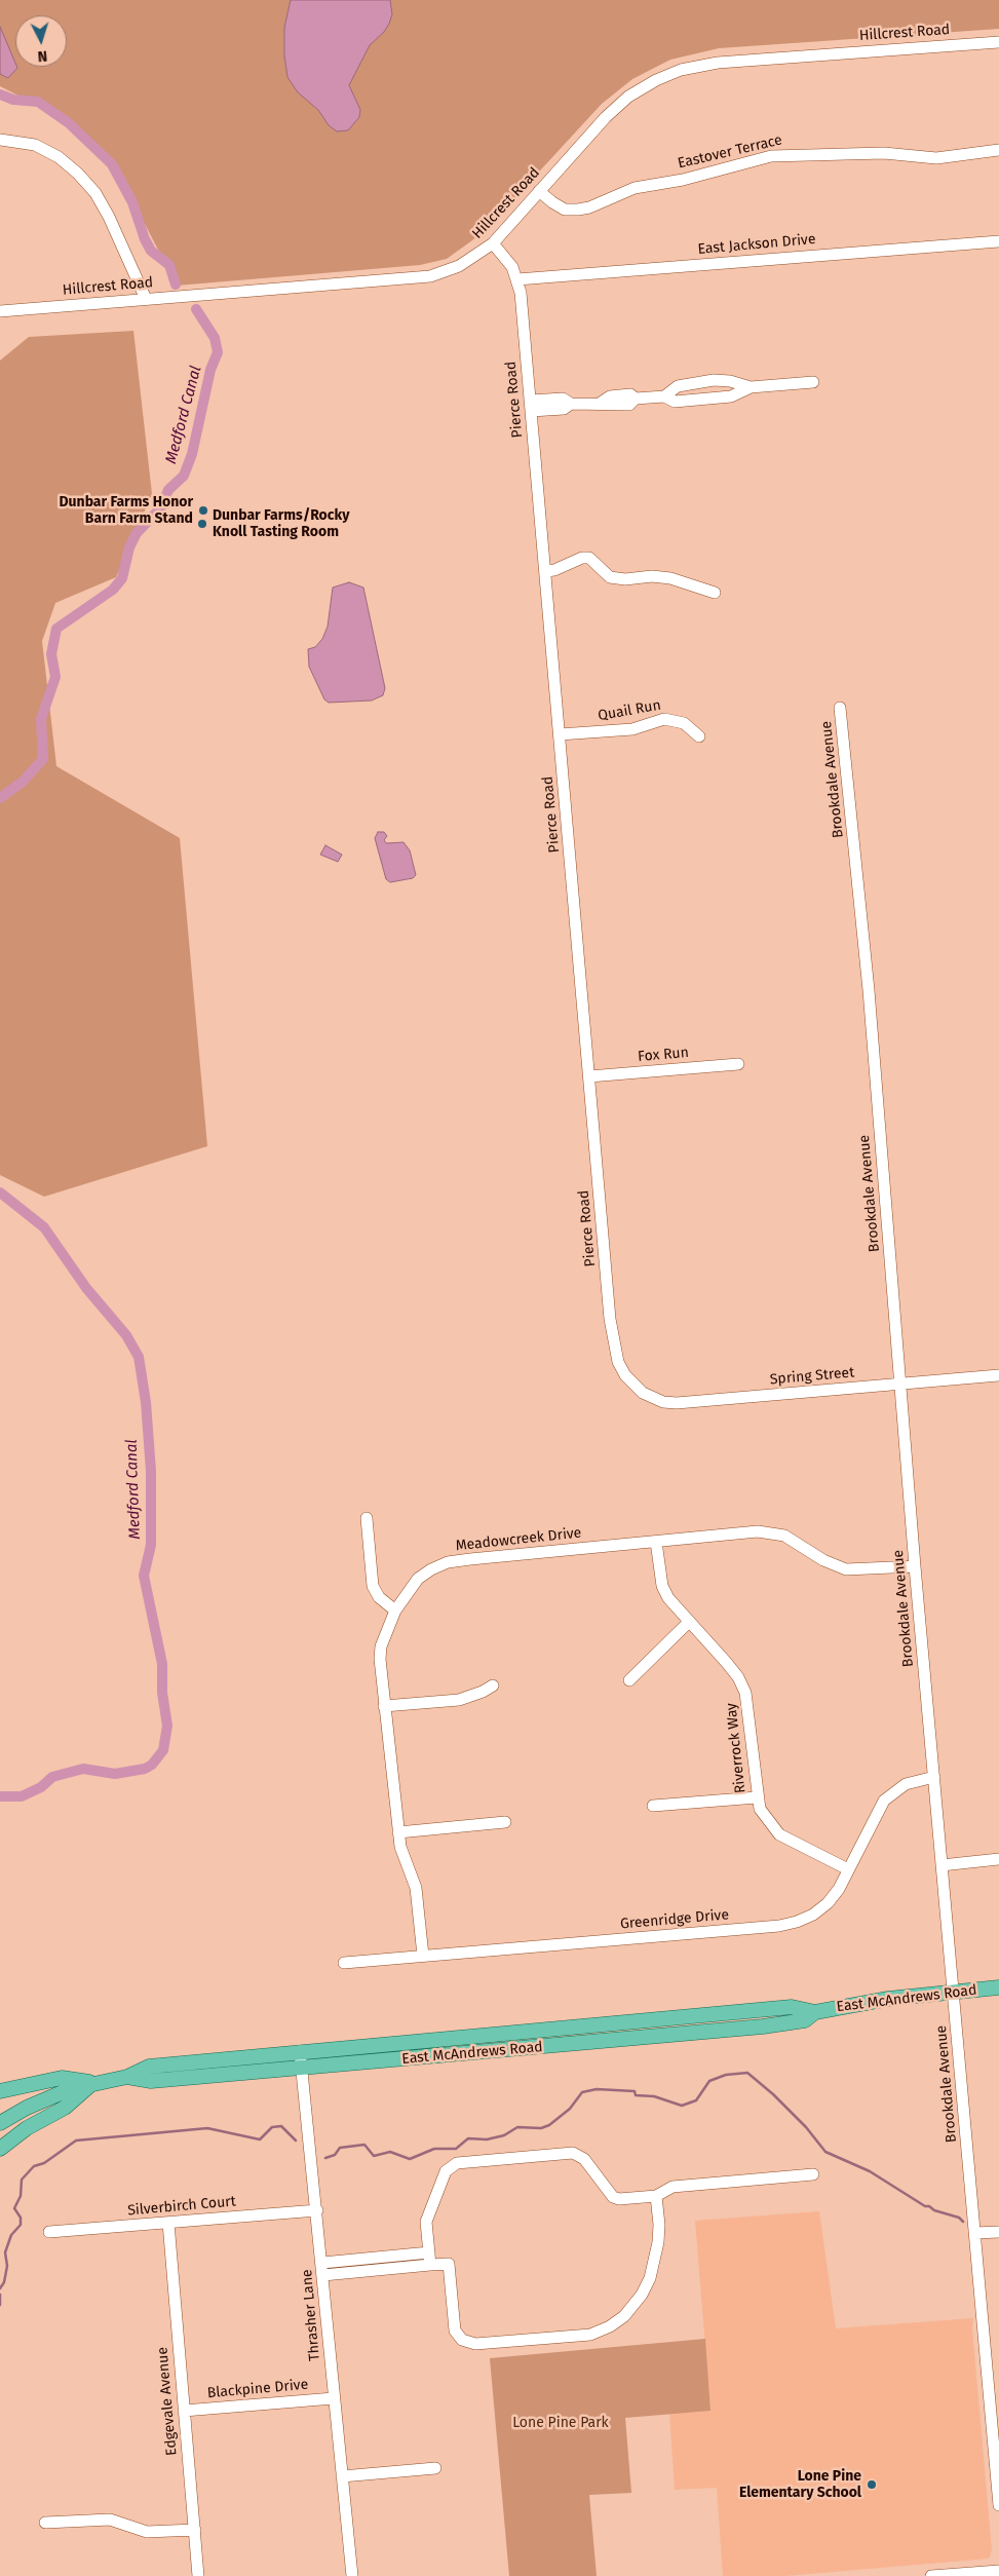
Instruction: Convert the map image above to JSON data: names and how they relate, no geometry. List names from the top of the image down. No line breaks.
{"streets":{"main road":["East McAndrews Road"],"street":["Hillcrest Road","Eastover Terrace","East Jackson Drive","Pierce Road","Quail Run","Brookdale Avenue","Fox Run","Spring Street","Meadowcreek Drive","Riverrock Way","Greenridge Drive","Silverbirch Court","Thrasher Lane","Blackpine Drive","Edgevale Avenue"]},"crossings":[["Hillcrest Road","Eastover Terrace"],["Hillcrest Road","Pierce Road"],["East Jackson Drive","Pierce Road"],["Pierce Road","Quail Run"],["Pierce Road","Fox Run"],["Pierce Road","Spring Street"],["Brookdale Avenue","Spring Street"],["Brookdale Avenue","Meadowcreek Drive"],["Brookdale Avenue","Greenridge Drive"],["Brookdale Avenue","East McAndrews Road"],["Meadowcreek Drive","Riverrock Way"],["Meadowcreek Drive","Greenridge Drive"],["Riverrock Way","Greenridge Drive"],["East McAndrews Road","Thrasher Lane"],["Silverbirch Court","Thrasher Lane"],["Silverbirch Court","Edgevale Avenue"],["Thrasher Lane","Blackpine Drive"],["Blackpine Drive","Edgevale Avenue"]],"water":["Medford Canal"],"parks":["Lone Pine Park"],"places":["Dunbar Farms Honor Barn Farm Stand","Dunbar Farms/Rocky Knoll Tasting Room","Lone Pine Elementary School"],"north":"bottom"}
